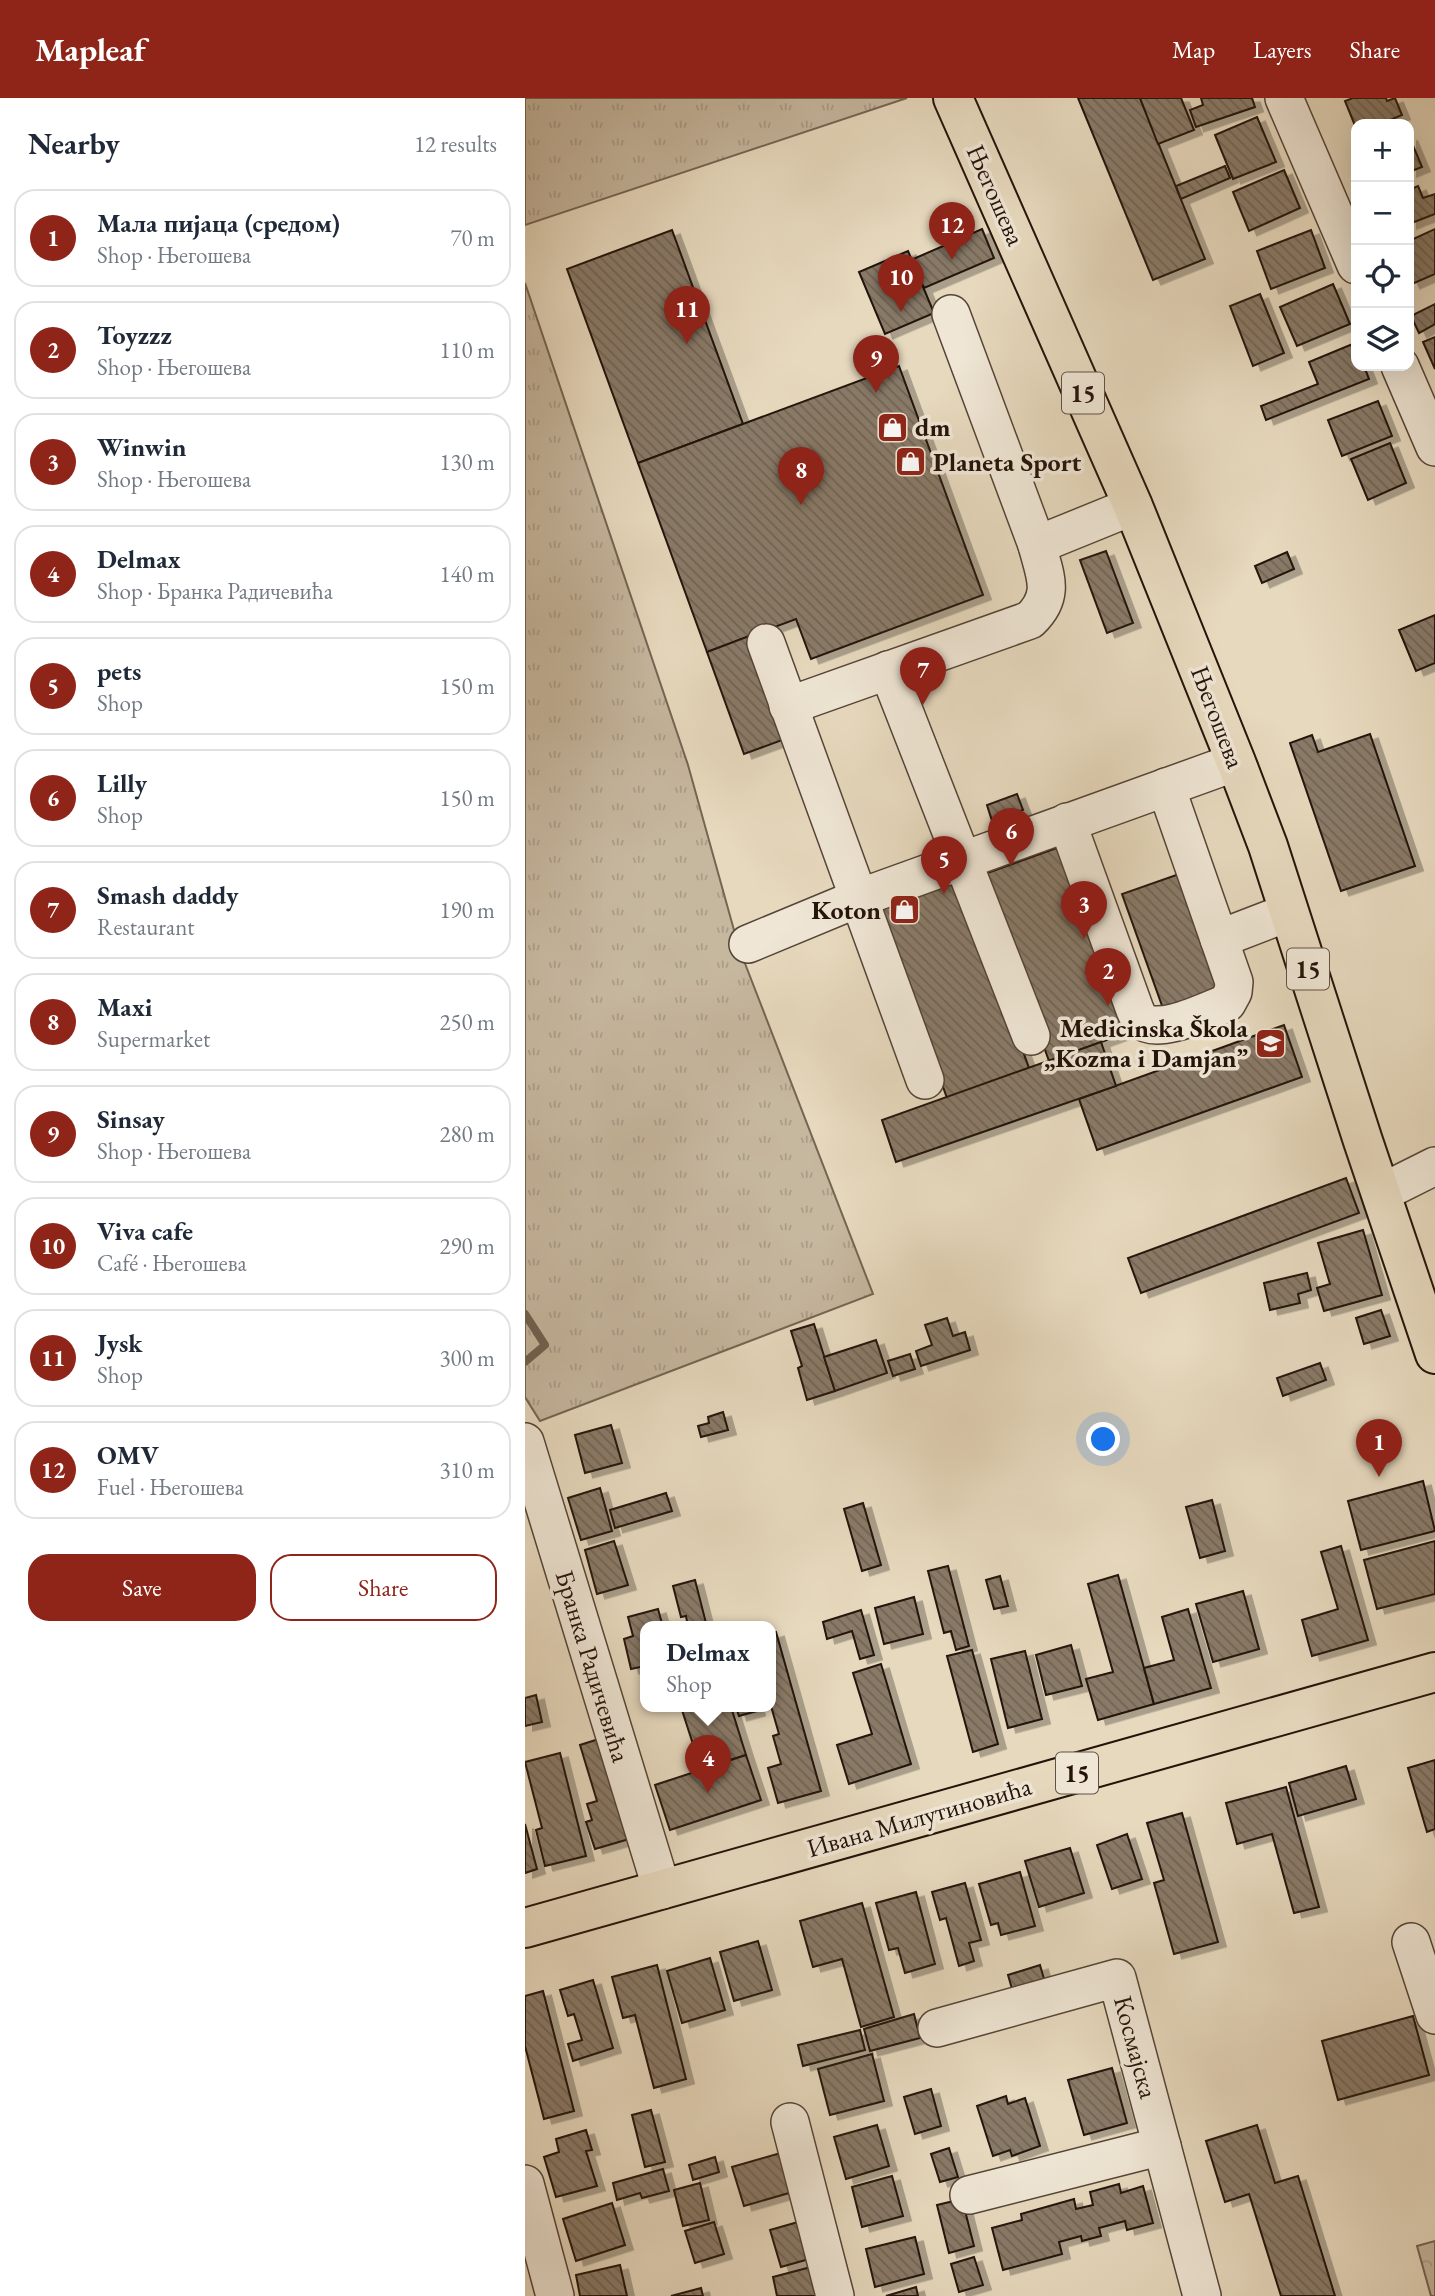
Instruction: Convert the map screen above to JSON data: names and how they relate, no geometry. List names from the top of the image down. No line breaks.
{"streets":{"main road":["Његошева","15","Ивана Милутиновића"],"street":["Бранка Радичевића","Космајска"]},"crossings":[["Бранка Радичевића","Ивана Милутиновића"]],"places":{"shop":["dm","Planeta Sport","Koton"],"school or university":["Medicinska Škola „Kozma i Damjan”"]},"page":{"header":"Mapleaf","nav":["Map","Layers","Share"],"heading":["Nearby","12 results"],"map_buttons":["+","−"],"list":[{"mark":"1","name":"Мала пијаца (средом)","note":"Shop · Његошева","value":"70 m"},{"mark":"2","name":"Toyzzz","note":"Shop · Његошева","value":"110 m"},{"mark":"3","name":"Winwin","note":"Shop · Његошева","value":"130 m"},{"mark":"4","name":"Delmax","note":"Shop · Бранка Радичевића","value":"140 m"},{"mark":"5","name":"pets","note":"Shop","value":"150 m"},{"mark":"6","name":"Lilly","note":"Shop","value":"150 m"},{"mark":"7","name":"Smash daddy","note":"Restaurant","value":"190 m"},{"mark":"8","name":"Maxi","note":"Supermarket","value":"250 m"},{"mark":"9","name":"Sinsay","note":"Shop · Његошева","value":"280 m"},{"mark":"10","name":"Viva cafe","note":"Café · Његошева","value":"290 m"},{"mark":"11","name":"Jysk","note":"Shop","value":"300 m"},{"mark":"12","name":"OMV","note":"Fuel · Његошева","value":"310 m"}],"pins":["12","10","11","9","8","7","6","5","3","2","1","4"],"buttons":["Save","Share"],"popup":["Delmax","Shop"]}}
